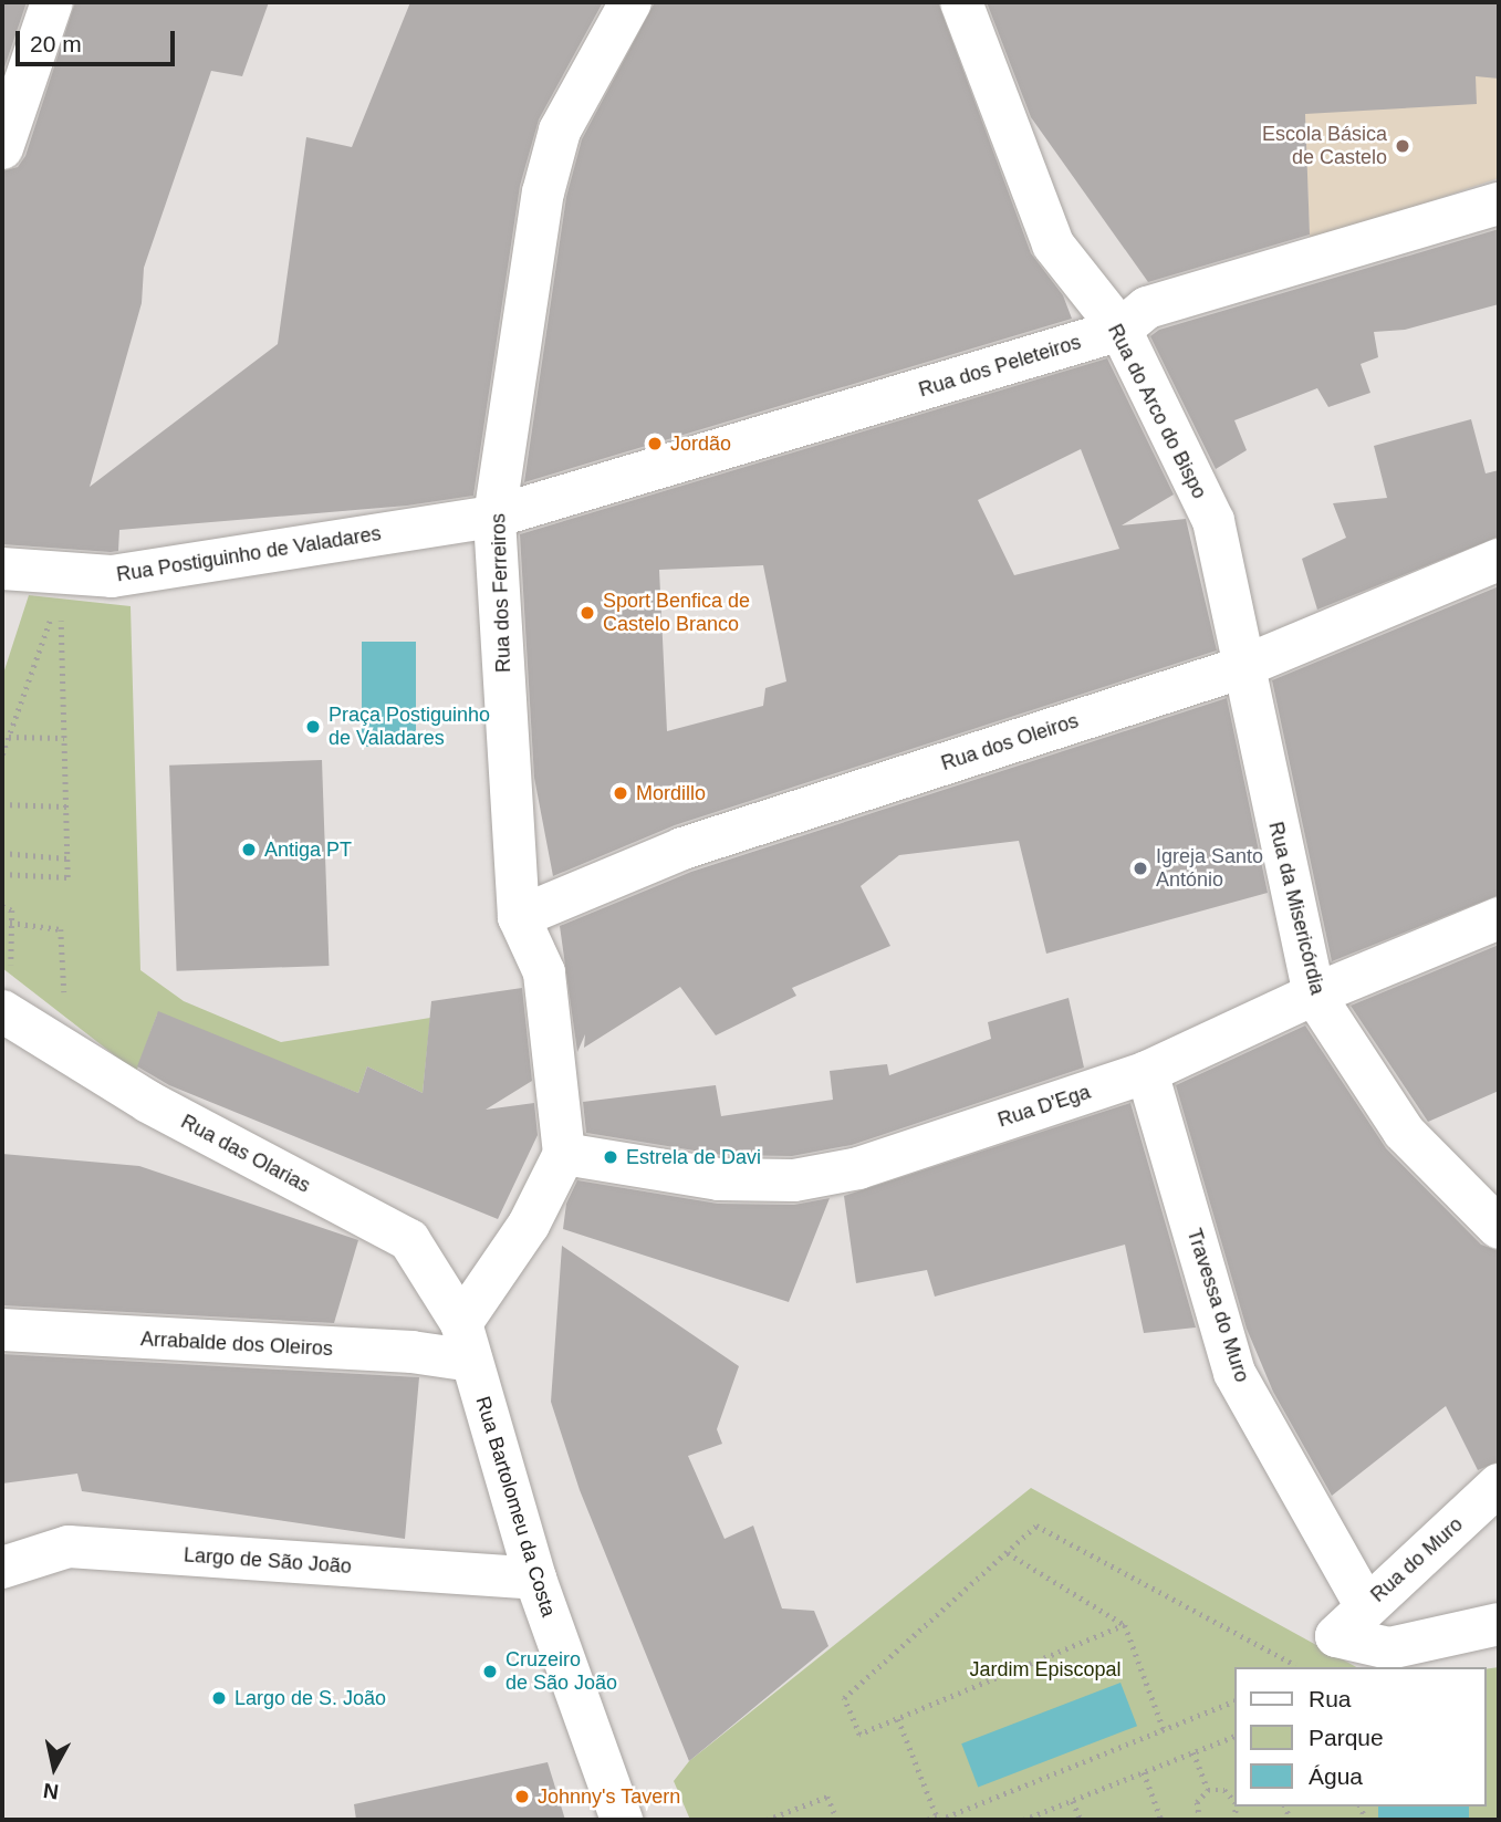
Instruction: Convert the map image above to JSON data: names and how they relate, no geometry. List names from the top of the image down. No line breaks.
{"streets":{"street":["Rua dos Peleteiros","Rua do Arco do Bispo","Rua Postiguinho de Valadares","Rua dos Ferreiros","Rua dos Oleiros","Rua da Misericórdia","Rua D'Ega","Rua das Olarias","Travessa do Muro","Arrabalde dos Oleiros","Rua Bartolomeu da Costa","Rua do Muro","Largo de São João"]},"crossings":[["Rua dos Peleteiros","Rua do Arco do Bispo"],["Rua dos Peleteiros","Rua Postiguinho de Valadares"],["Rua dos Peleteiros","Rua dos Ferreiros"],["Rua do Arco do Bispo","Rua dos Oleiros"],["Rua do Arco do Bispo","Rua da Misericórdia"],["Rua Postiguinho de Valadares","Rua dos Ferreiros"],["Rua dos Ferreiros","Rua dos Oleiros"],["Rua dos Ferreiros","Rua D'Ega"],["Rua dos Oleiros","Rua da Misericórdia"],["Rua da Misericórdia","Rua D'Ega"],["Rua D'Ega","Travessa do Muro"],["Rua das Olarias","Arrabalde dos Oleiros"],["Rua das Olarias","Rua Bartolomeu da Costa"],["Travessa do Muro","Rua do Muro"],["Arrabalde dos Oleiros","Rua Bartolomeu da Costa"],["Rua Bartolomeu da Costa","Largo de São João"]],"parks":["Jardim Episcopal"],"places":["Escola Básica de Castelo","Jordão","Sport Benfica de Castelo Branco","Praça Postiguinho de Valadares","Mordillo","Antiga PT","Igreja Santo António","Estrela de Davi","Cruzeiro de São João","Largo de S. João","Johnny's Tavern"],"legend":["Rua","Parque","Água"],"scale_bar":"20 m","north":"bottom"}
